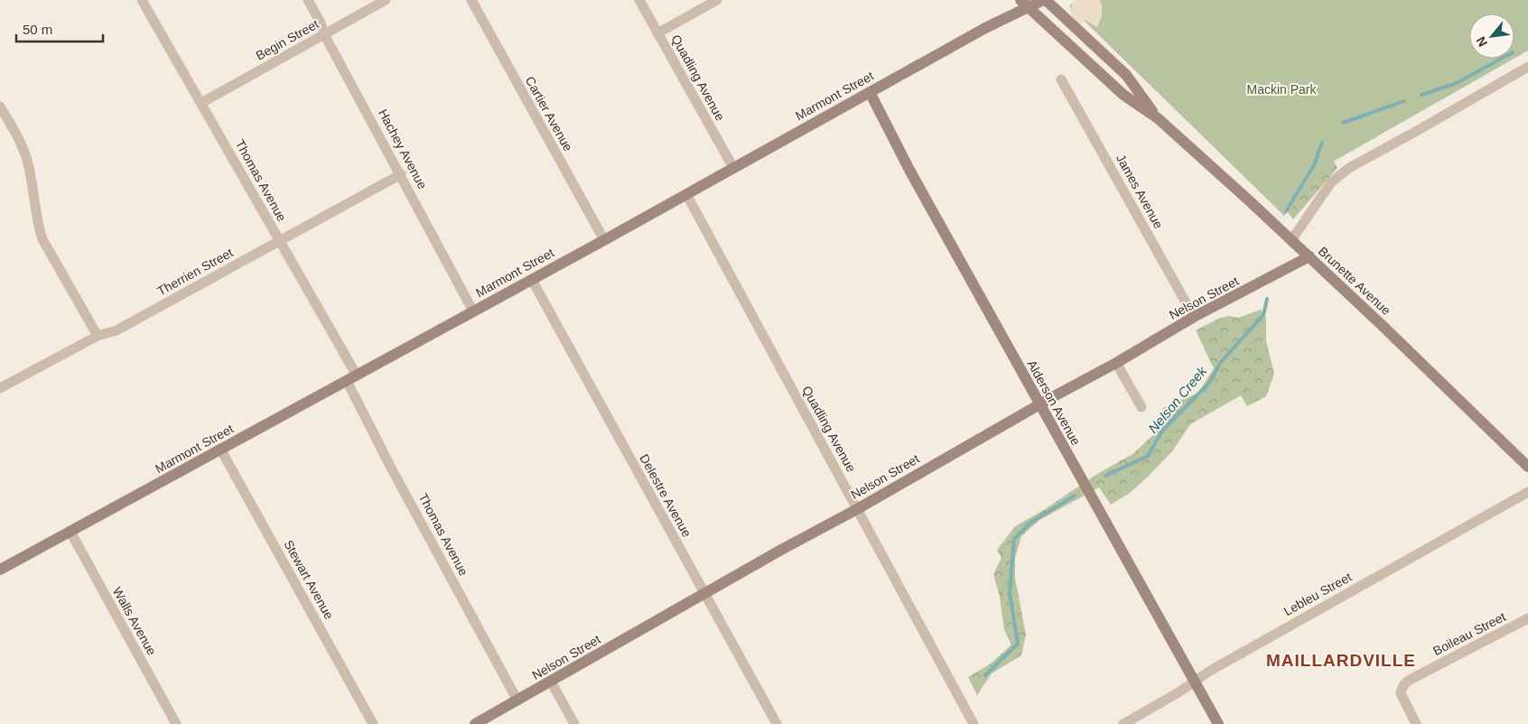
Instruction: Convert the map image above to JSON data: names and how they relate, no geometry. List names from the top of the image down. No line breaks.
{"streets":{"main road":["Marmont Street","Brunette Avenue","Nelson Street","Alderson Avenue"],"street":["Begin Street","Quadling Avenue","Cartier Avenue","Hachey Avenue","Thomas Avenue","James Avenue","Therrien Street","Delestre Avenue","Stewart Avenue","Lebleu Street","Walls Avenue","Boileau Street"]},"crossings":[["Begin Street","Hachey Avenue"],["Begin Street","Thomas Avenue"],["Quadling Avenue","Marmont Street"],["Quadling Avenue","Nelson Street"],["Marmont Street","Cartier Avenue"],["Marmont Street","Hachey Avenue"],["Marmont Street","Thomas Avenue"],["Marmont Street","Brunette Avenue"],["Marmont Street","Alderson Avenue"],["Marmont Street","Delestre Avenue"],["Marmont Street","Stewart Avenue"],["Marmont Street","Walls Avenue"],["Hachey Avenue","Therrien Street"],["Thomas Avenue","Therrien Street"],["Thomas Avenue","Nelson Street"],["James Avenue","Nelson Street"],["Brunette Avenue","Nelson Street"],["Nelson Street","Alderson Avenue"],["Nelson Street","Delestre Avenue"],["Alderson Avenue","Lebleu Street"]],"districts":["MAILLARDVILLE"],"water":["Nelson Creek"],"parks":["Mackin Park"],"scale_bar":"50 m","north":"bottom left"}
